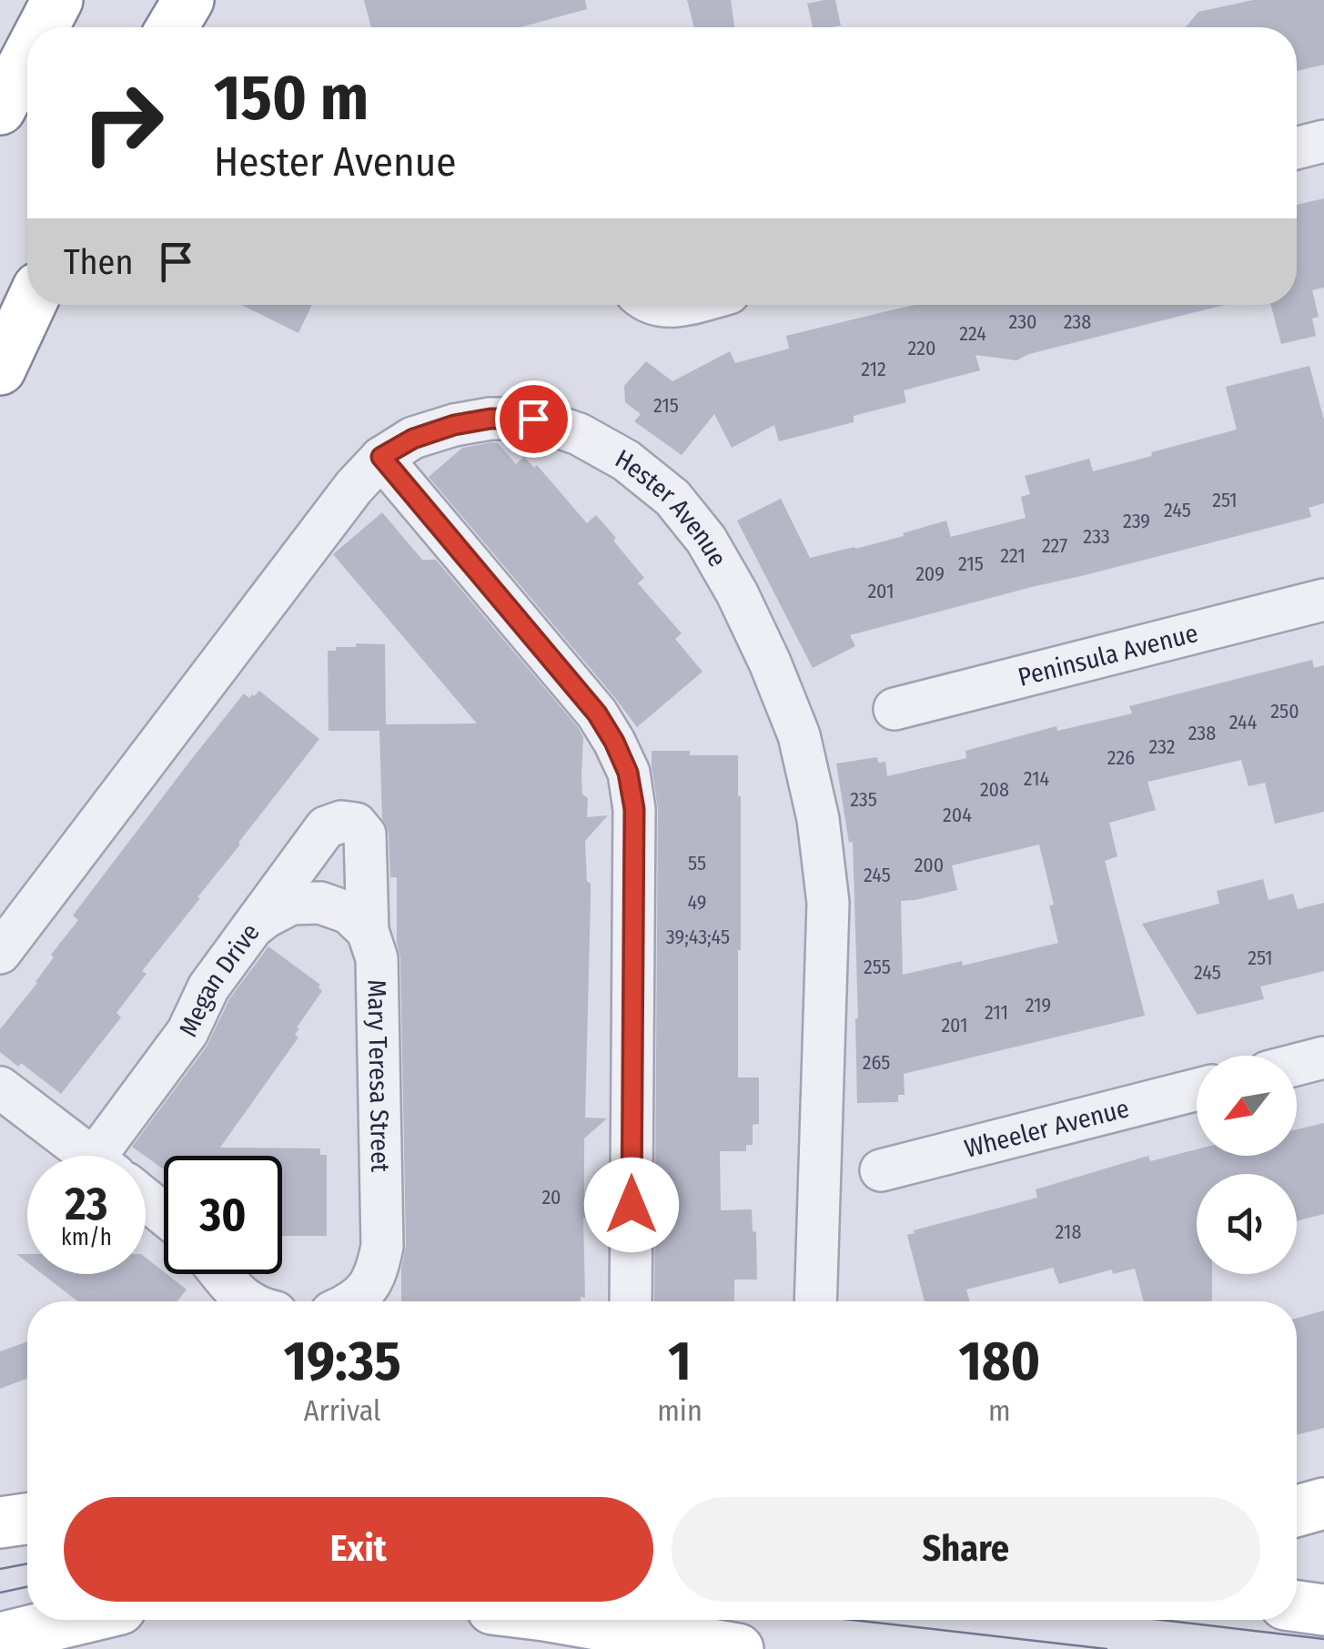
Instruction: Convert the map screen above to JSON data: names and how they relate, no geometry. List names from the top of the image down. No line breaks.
{"streets":{"street":["Hester Avenue","Peninsula Avenue","Megan Drive","Mary Teresa Street","Wheeler Avenue"]},"crossings":[["Megan Drive","Mary Teresa Street"]],"house_numbers":["230","238","224","220","212","215","251","245","239","233","227","221","215","209","201","250","244","238","232","226","214","208","235","204","55","200","245","49","39;43;45","251","255","245","219","211","201","265","20","218"],"north":"bottom left","page":{"turn":["150 m","Hester Avenue"],"then":"Then","speed":"23 km/h","limit":"30","eta":["19:35","Arrival","1","min","180","m"],"buttons":["Exit","Share"]}}
